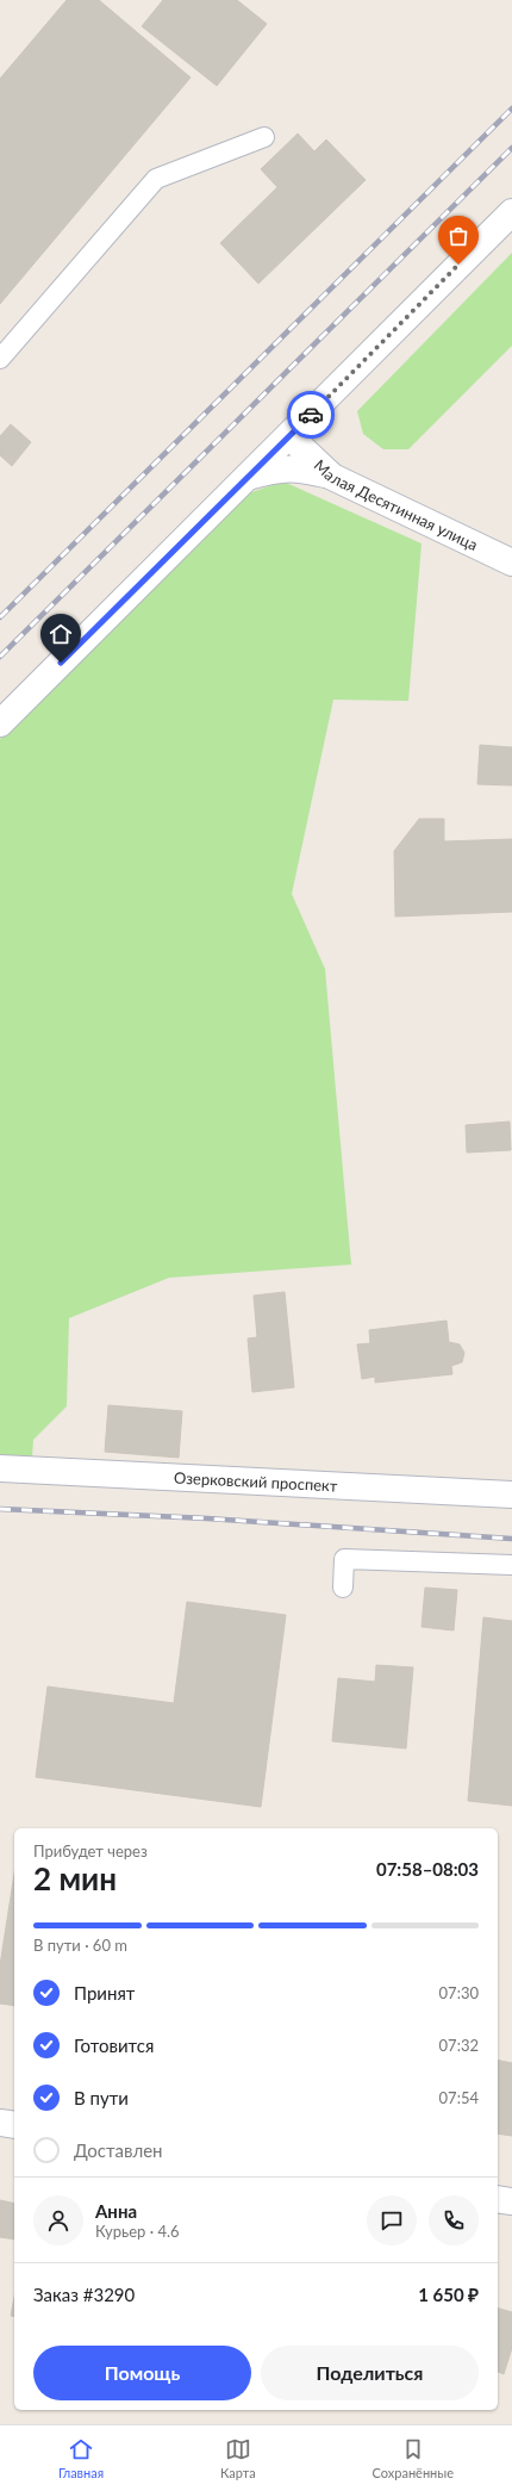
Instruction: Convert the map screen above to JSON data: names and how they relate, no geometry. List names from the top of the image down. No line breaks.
{"streets":{"street":["Малая Десятинная улица","Озерковский проспект"]},"page":{"heading":["2 мин","Прибудет через","07:58–08:03"],"panel":["Анна","Курьер · 4.6","Заказ #3290","1 650 ₽"],"bar":"В пути · 60 m","list":[["Принят","07:30"],["Готовится","07:32"],["В пути","07:54"],"Доставлен"],"buttons":["Помощь","Поделиться"],"tabs":["Главная","Карта","Сохранённые"]}}
